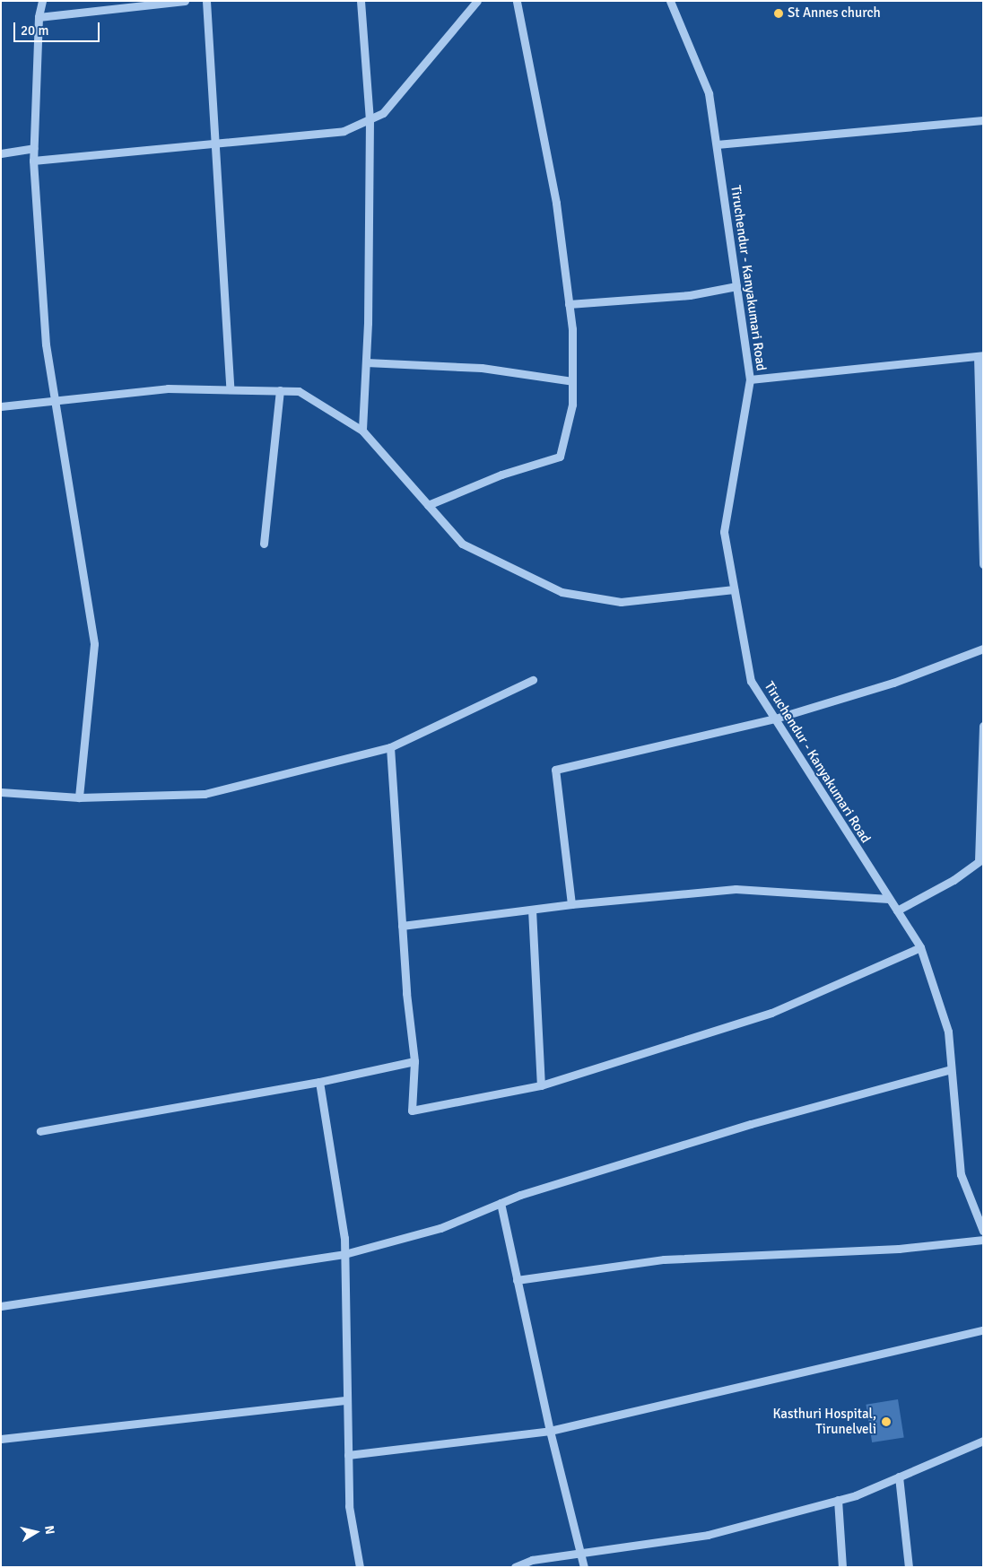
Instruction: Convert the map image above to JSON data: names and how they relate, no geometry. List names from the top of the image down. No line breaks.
{"streets":{"street":["Tiruchendur - Kanyakumari Road"]},"places":["St Annes church","Kasthuri Hospital, Tirunelveli"],"scale_bar":"20 m","north":"right"}
